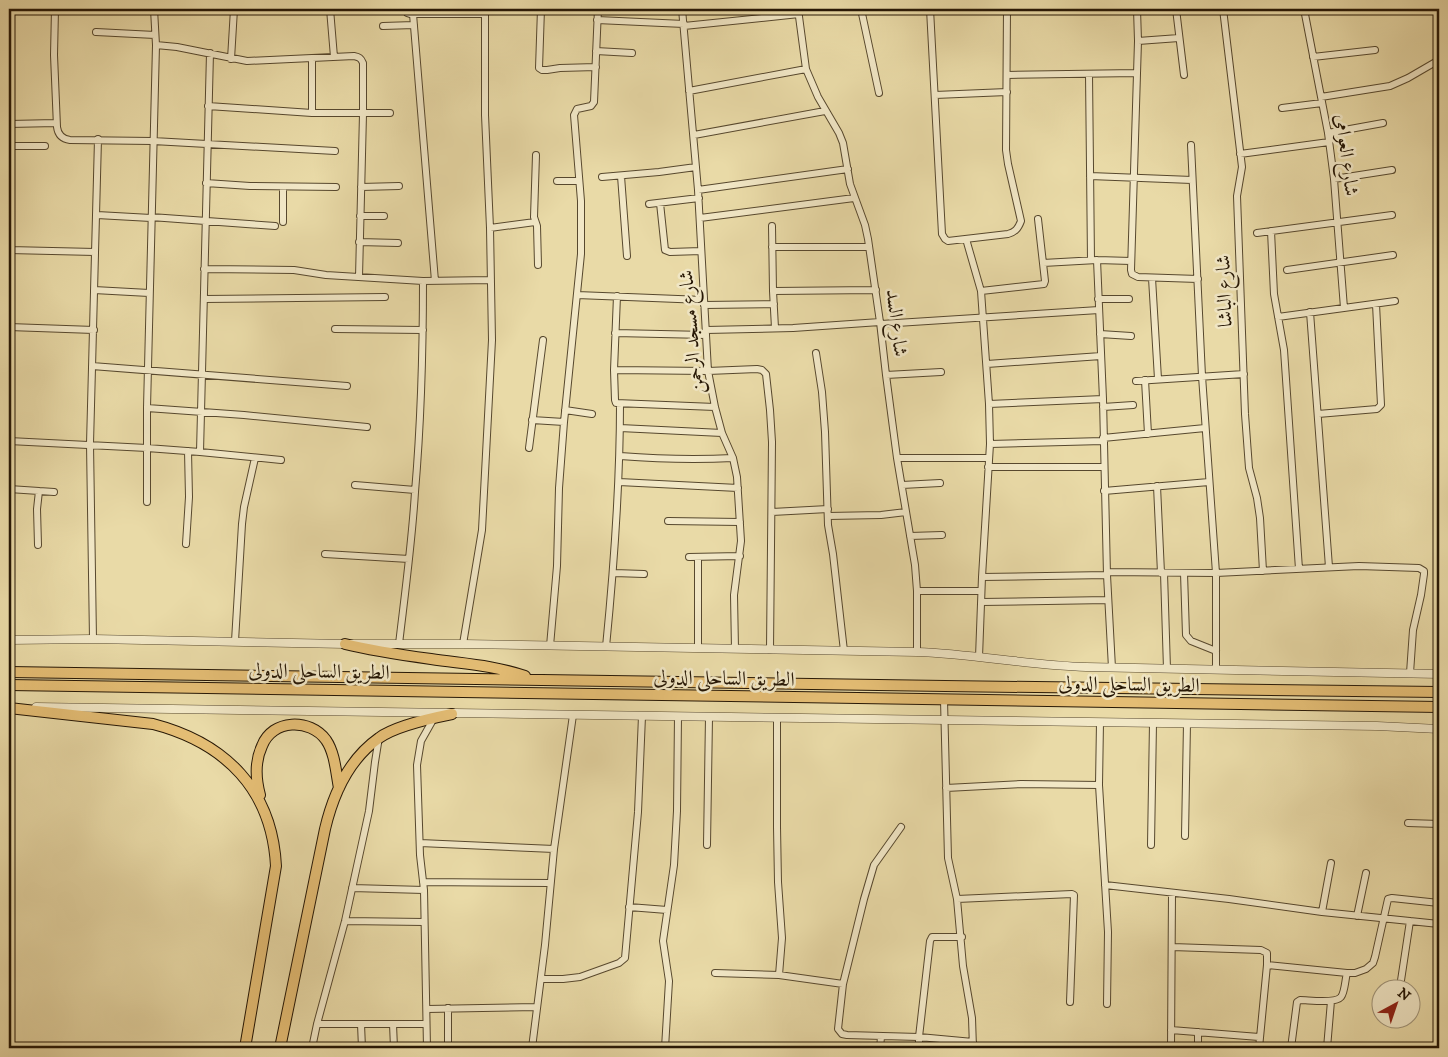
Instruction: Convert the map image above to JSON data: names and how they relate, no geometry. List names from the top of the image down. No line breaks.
{"streets":{"main road":["الطريق الساحلى الدولى"],"street":["شارع العوامى","شارع الباشا","شارع السد","شارع مسجد الرحمن"]},"north":"top right"}
